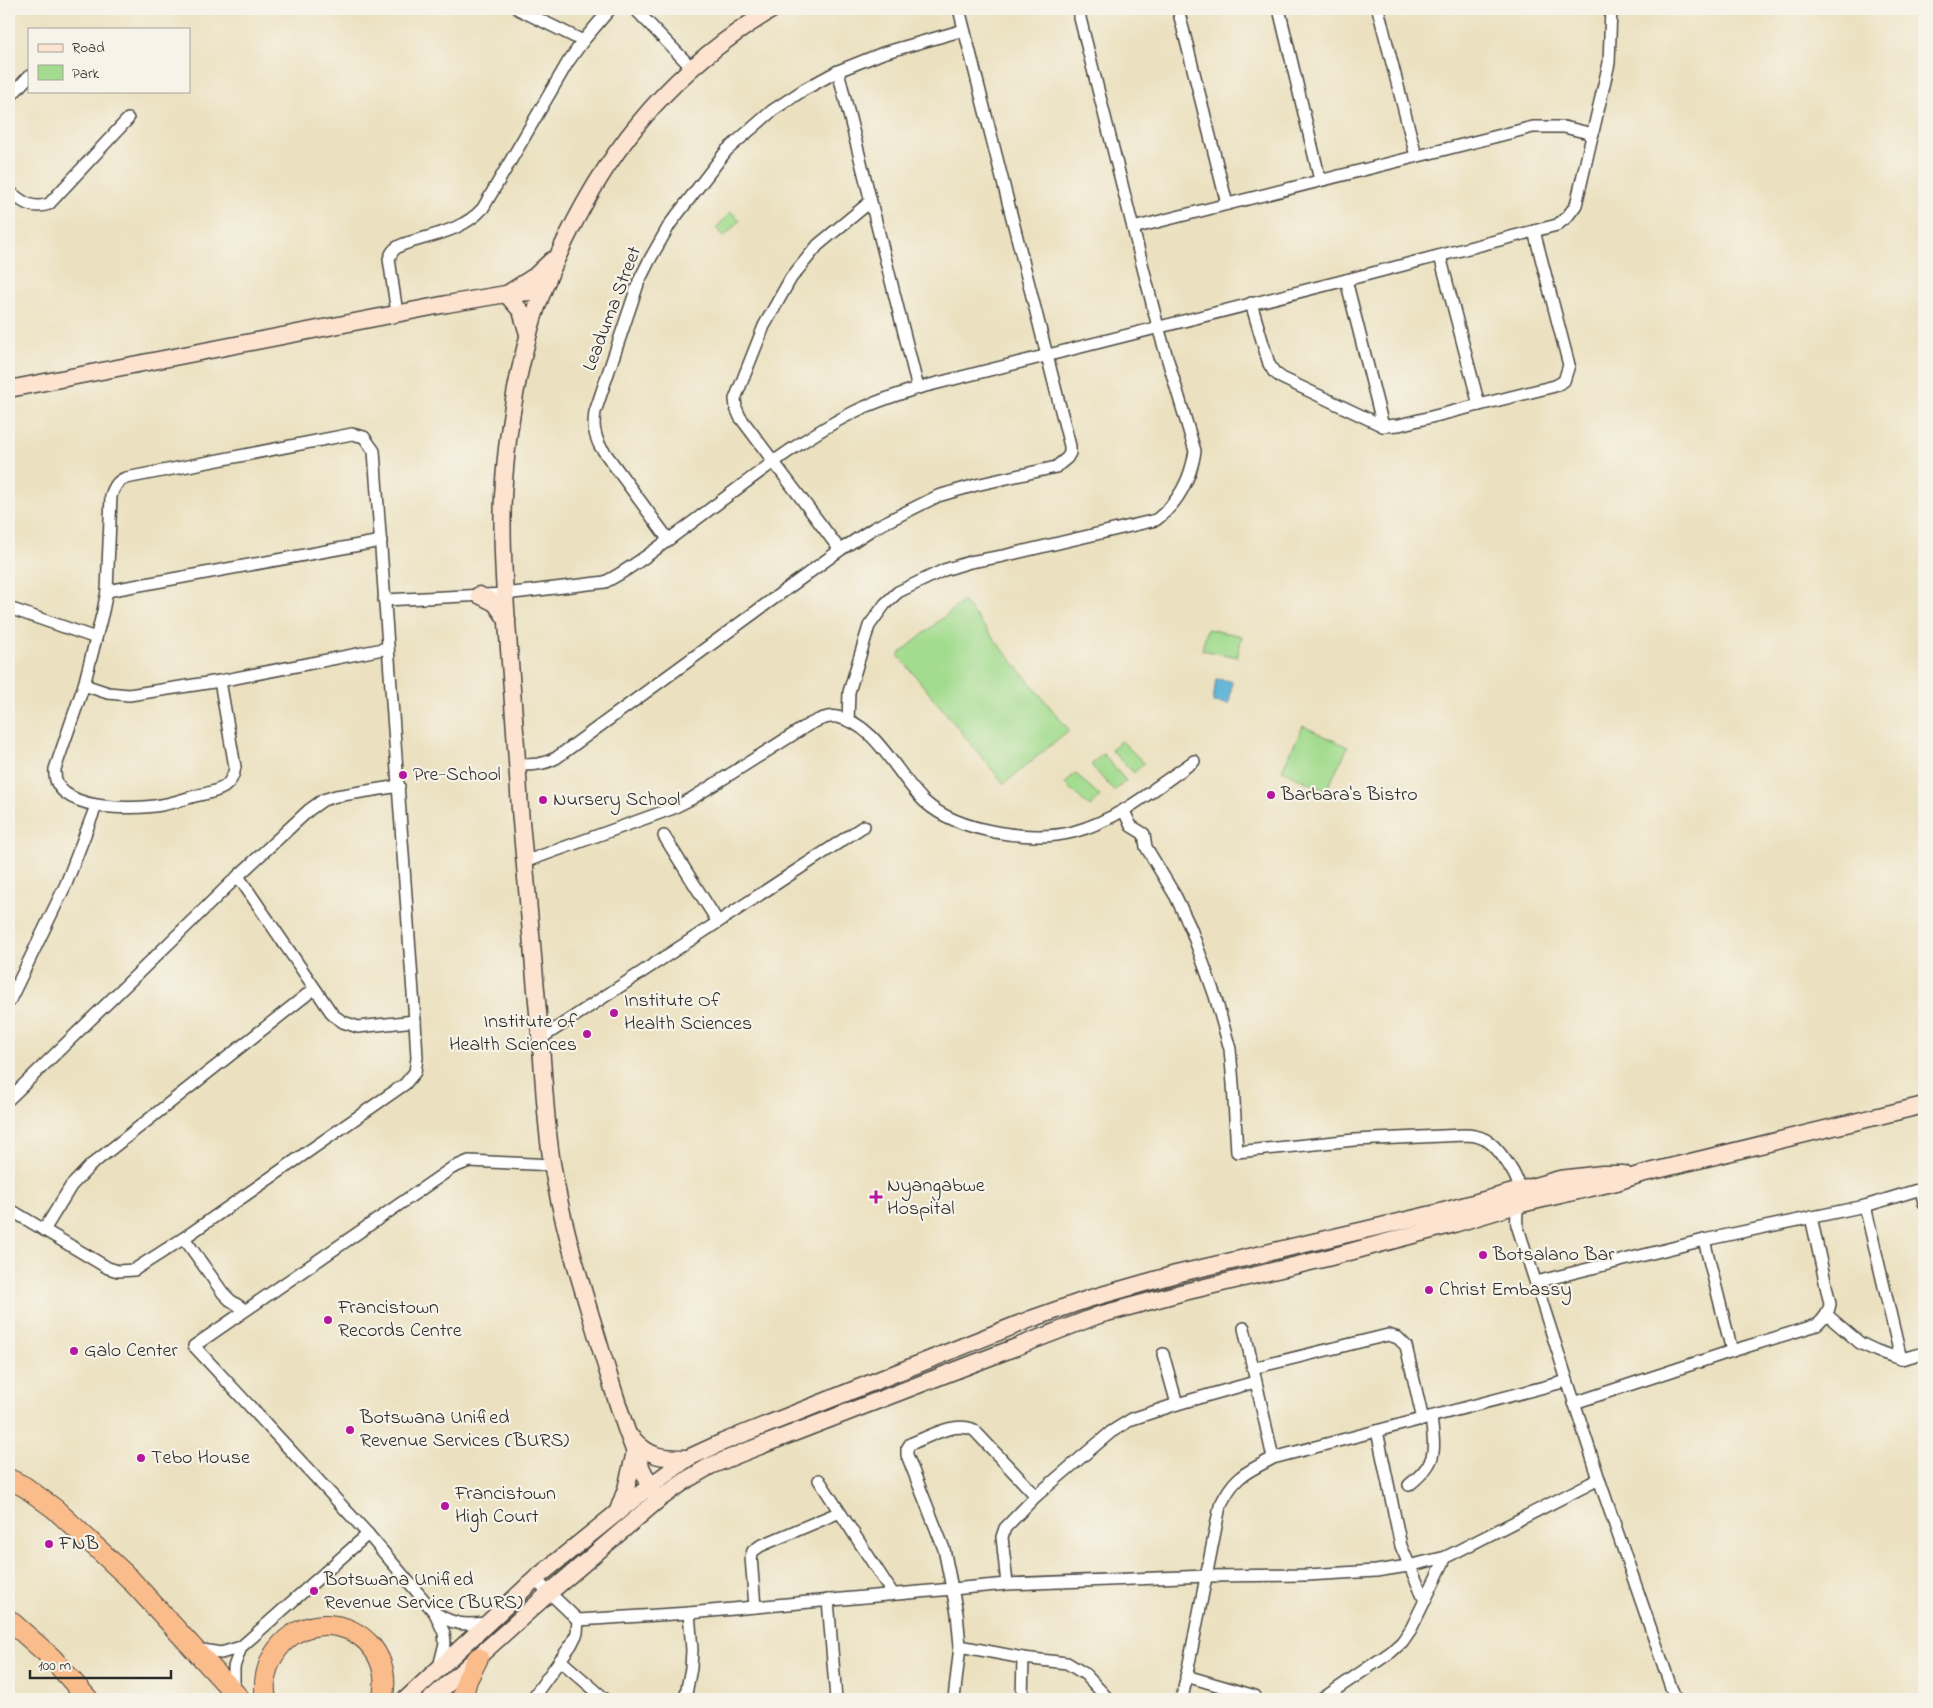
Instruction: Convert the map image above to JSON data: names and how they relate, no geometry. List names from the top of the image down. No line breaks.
{"streets":{"street":["Leaduma Street"]},"places":{"other":["Pre-School","Barbara's Bistro","Nursery School","Institute Of Health Sciences","Institute of Health Sciences","Botsalano Bar","Christ Embassy","Francistown Records Centre","Galo Center","Botswana Unified Revenue Services (BURS)","Tebo House","Francistown High Court","FNB","Botswana Unified Revenue Service (BURS)"],"health":["Nyangabwe Hospital"]},"legend":["Road","Park"],"scale_bar":"100 m"}
